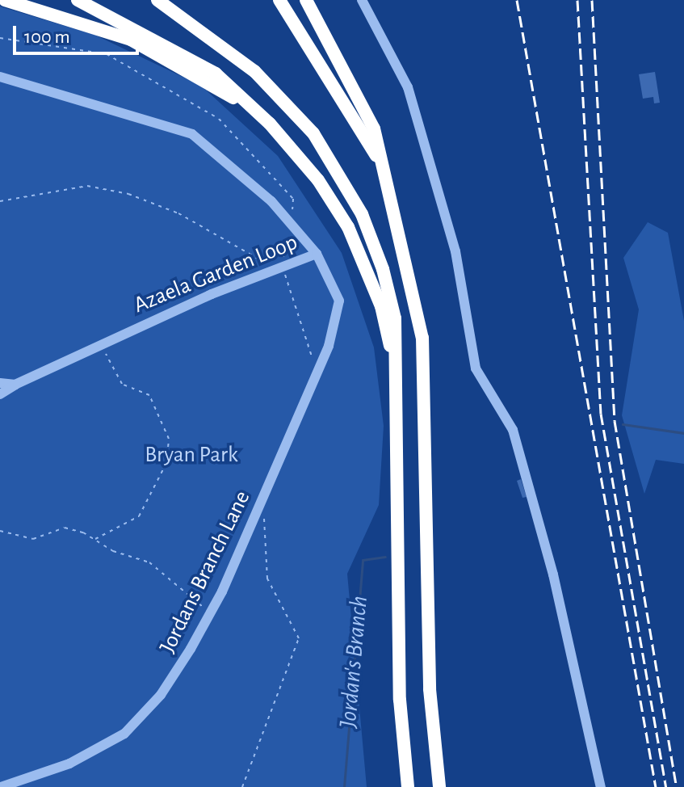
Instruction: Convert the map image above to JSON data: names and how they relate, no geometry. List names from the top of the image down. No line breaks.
{"streets":{"street":["Azaela Garden Loop","Jordans Branch Lane"]},"crossings":[["Azaela Garden Loop","Jordans Branch Lane"]],"water":["Jordan's Branch"],"parks":["Bryan Park"],"scale_bar":"100 m"}
